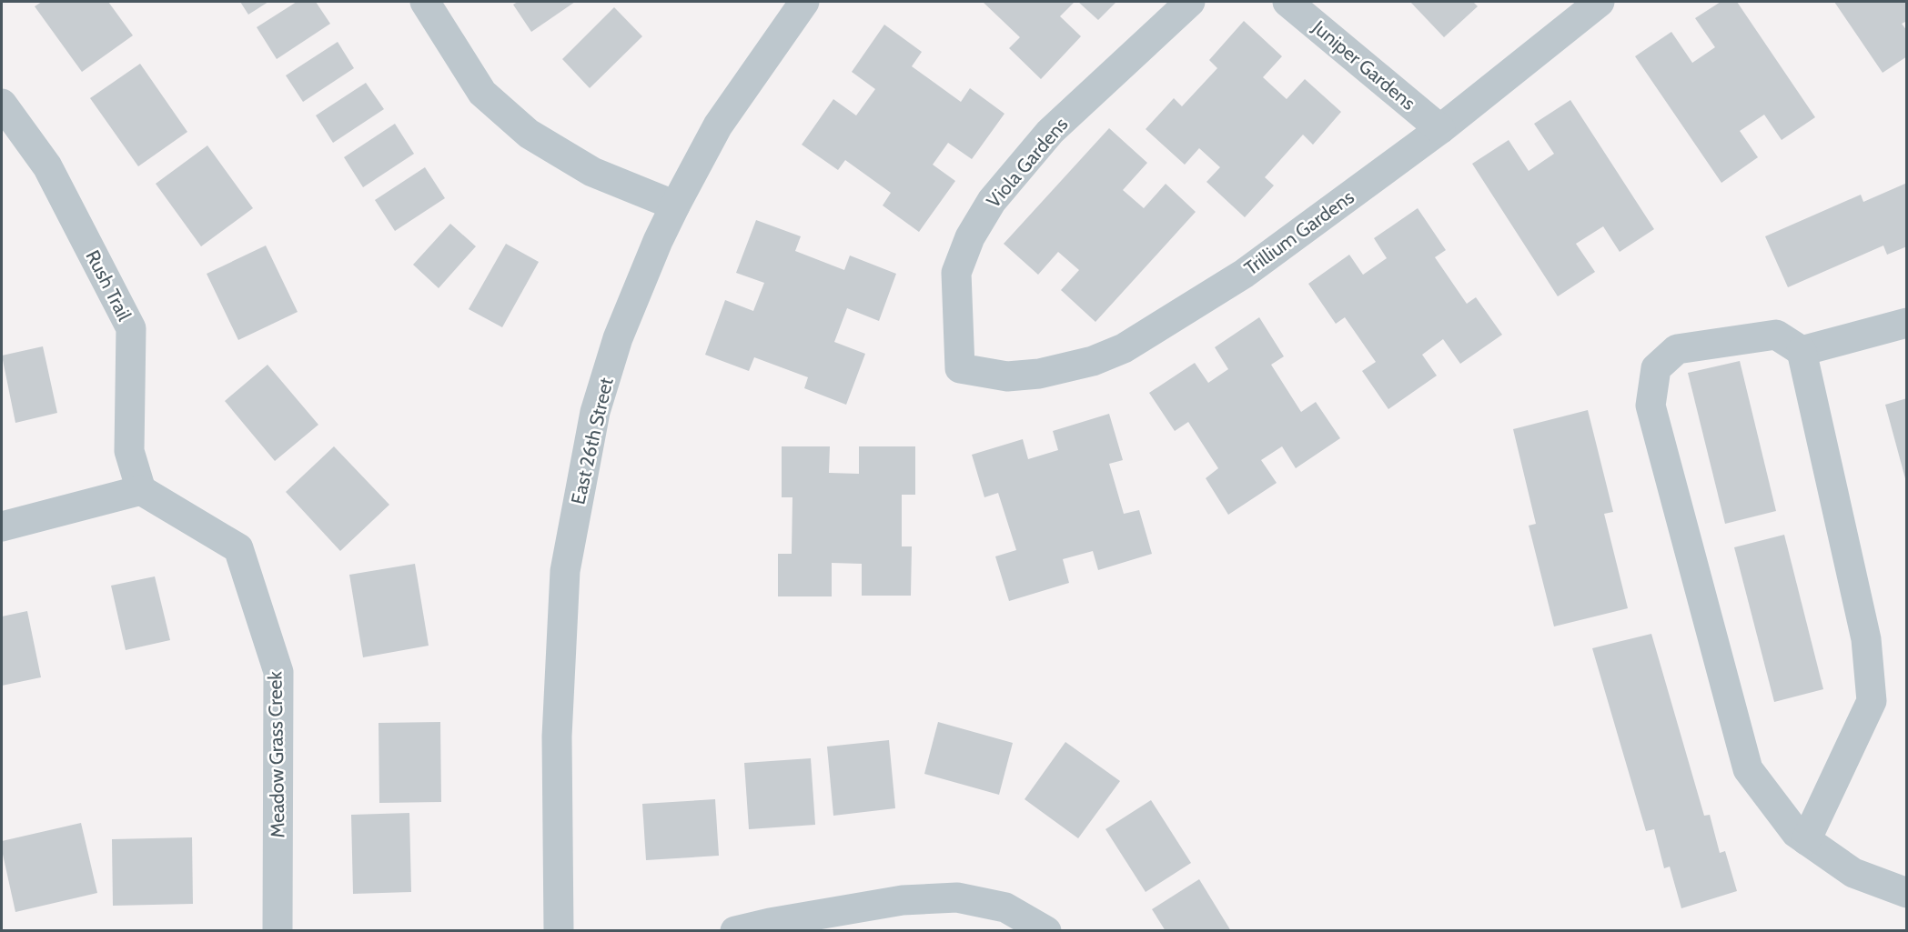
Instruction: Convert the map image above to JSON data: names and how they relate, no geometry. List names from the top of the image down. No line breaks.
{"streets":{"street":["Juniper Gardens","Viola Gardens","Trillium Gardens","Rush Trail","East 26th Street","Meadow Grass Creek"]},"crossings":[["Juniper Gardens","Trillium Gardens"],["Viola Gardens","Trillium Gardens"],["Rush Trail","Meadow Grass Creek"]]}
